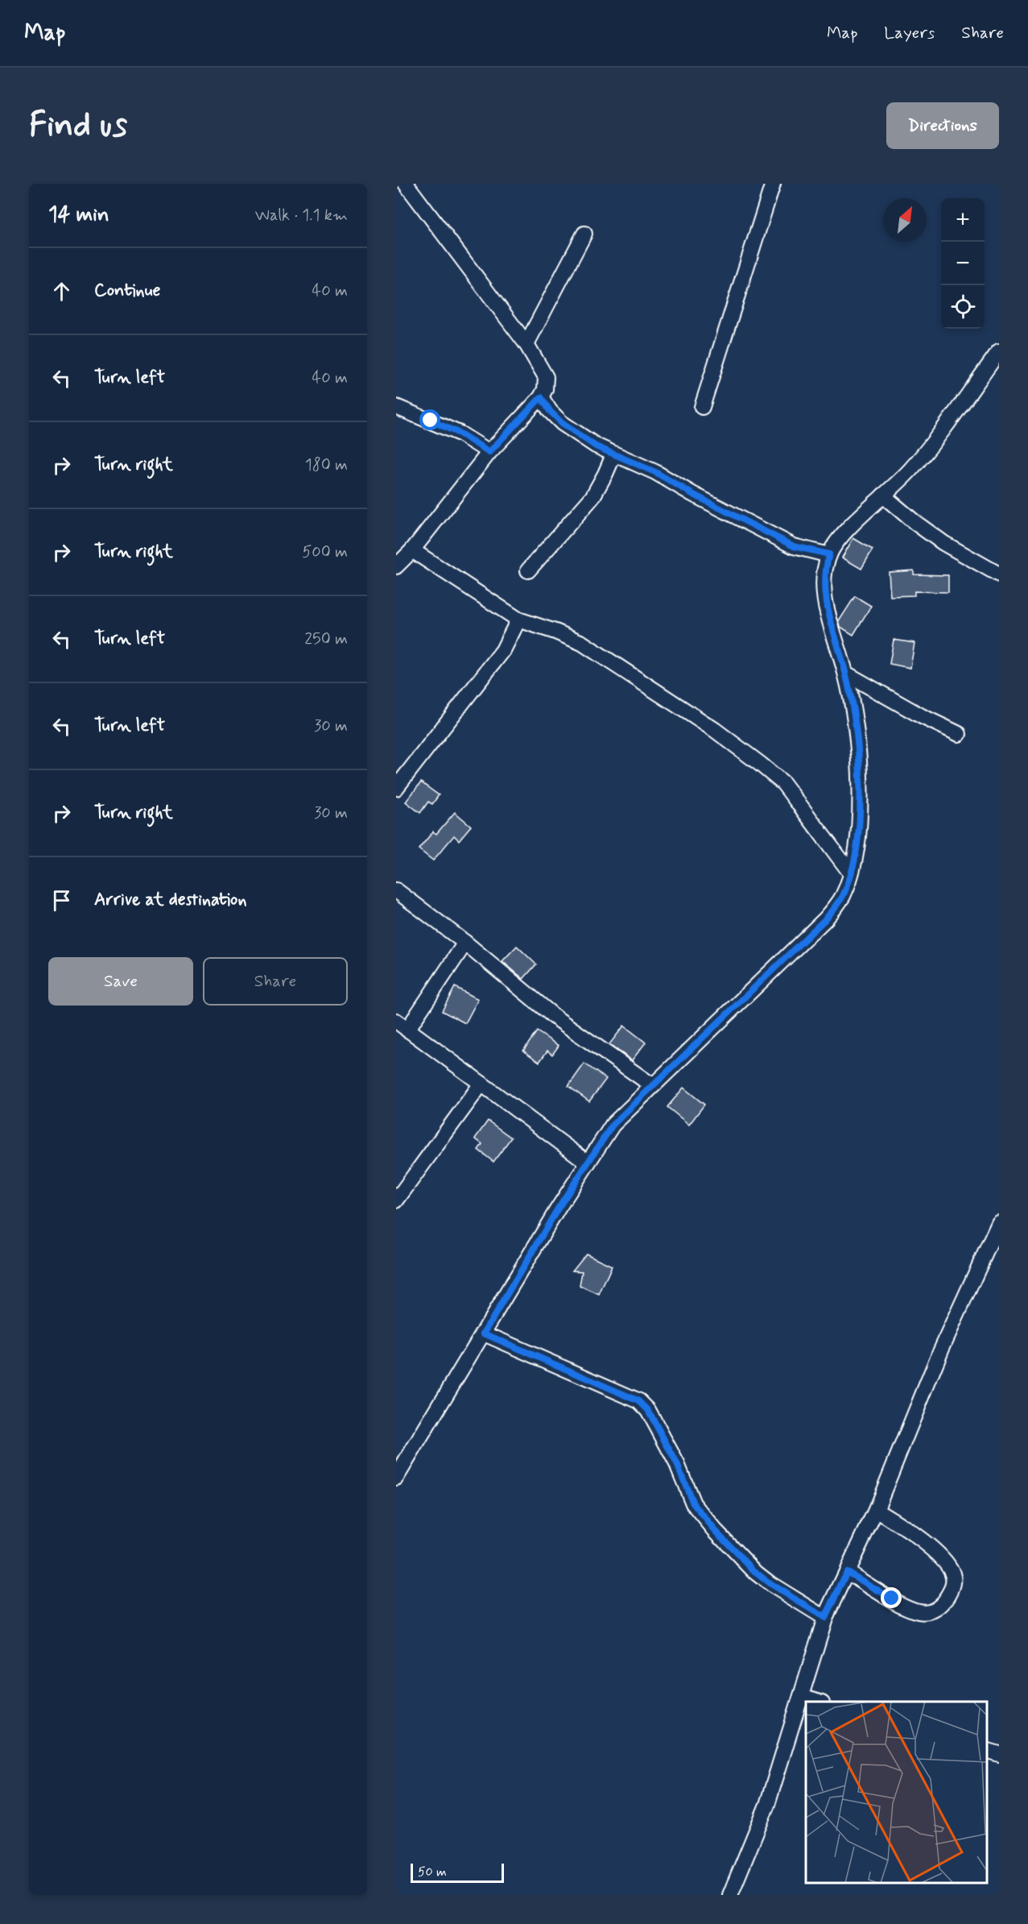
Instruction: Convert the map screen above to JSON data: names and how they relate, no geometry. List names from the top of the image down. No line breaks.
{"scale_bar":"50 m","north":"top right","page":{"header":"Map","nav":["Map","Layers","Share"],"buttons":["Directions",["Save","Share"]],"title":"Find us","heading":["14 min","Walk · 1.1 km"],"map_buttons":["+","−"],"list":[["Continue","40 m"],["Turn left","40 m"],["Turn right","180 m"],["Turn right","500 m"],["Turn left","250 m"],["Turn left","30 m"],["Turn right","30 m"],"Arrive at destination"],"scale":"50 m"}}
